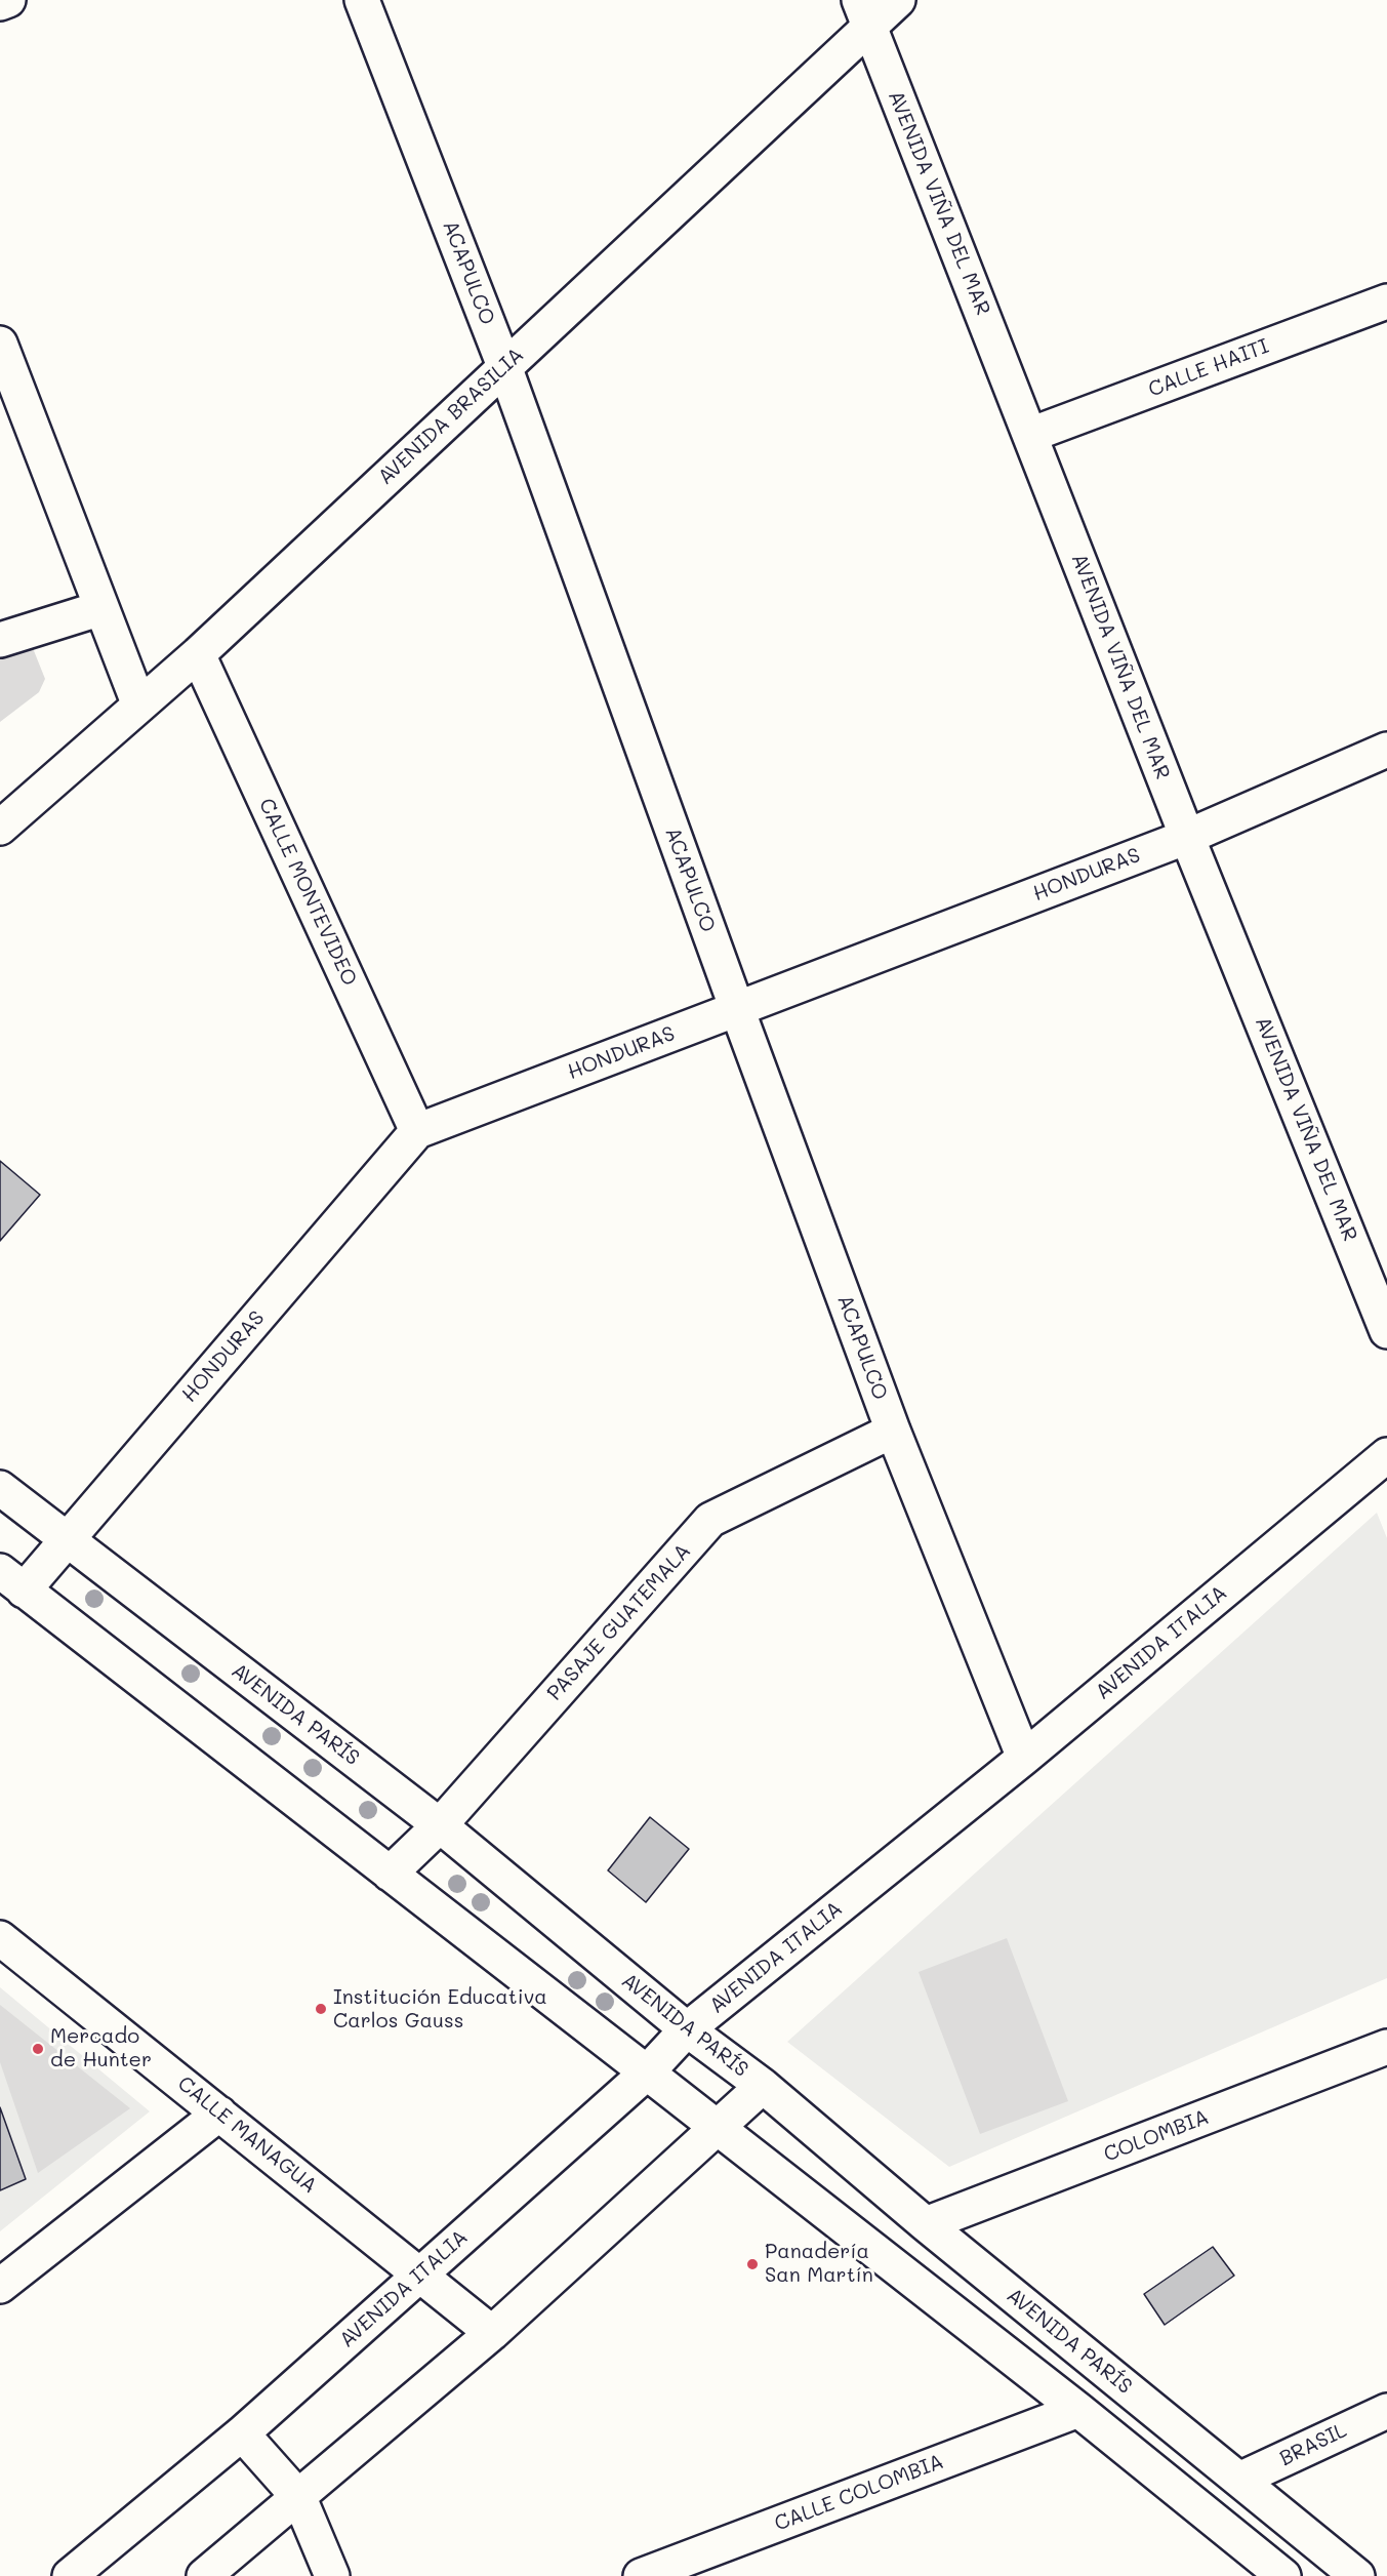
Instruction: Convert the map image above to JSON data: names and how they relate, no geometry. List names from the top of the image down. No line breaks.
{"streets":{"street":["AVENIDA VIÑA DEL MAR","ACAPULCO","CALLE HAITI","AVENIDA BRASILIA","HONDURAS","CALLE MONTEVIDEO","PASAJE GUATEMALA","AVENIDA ITALIA","AVENIDA PARÍS","CALLE MANAGUA","COLOMBIA","BRASIL","CALLE COLOMBIA"]},"crossings":[["AVENIDA VIÑA DEL MAR","CALLE HAITI"],["AVENIDA VIÑA DEL MAR","AVENIDA BRASILIA"],["AVENIDA VIÑA DEL MAR","HONDURAS"],["ACAPULCO","AVENIDA BRASILIA"],["ACAPULCO","HONDURAS"],["ACAPULCO","PASAJE GUATEMALA"],["ACAPULCO","AVENIDA ITALIA"],["AVENIDA BRASILIA","CALLE MONTEVIDEO"],["HONDURAS","CALLE MONTEVIDEO"],["HONDURAS","AVENIDA PARÍS"],["PASAJE GUATEMALA","AVENIDA PARÍS"],["AVENIDA ITALIA","AVENIDA PARÍS"],["AVENIDA ITALIA","CALLE MANAGUA"],["AVENIDA PARÍS","COLOMBIA"],["AVENIDA PARÍS","BRASIL"]],"places":["Institución Educativa Carlos Gauss","Mercado de Hunter","Panadería San Martín"]}
